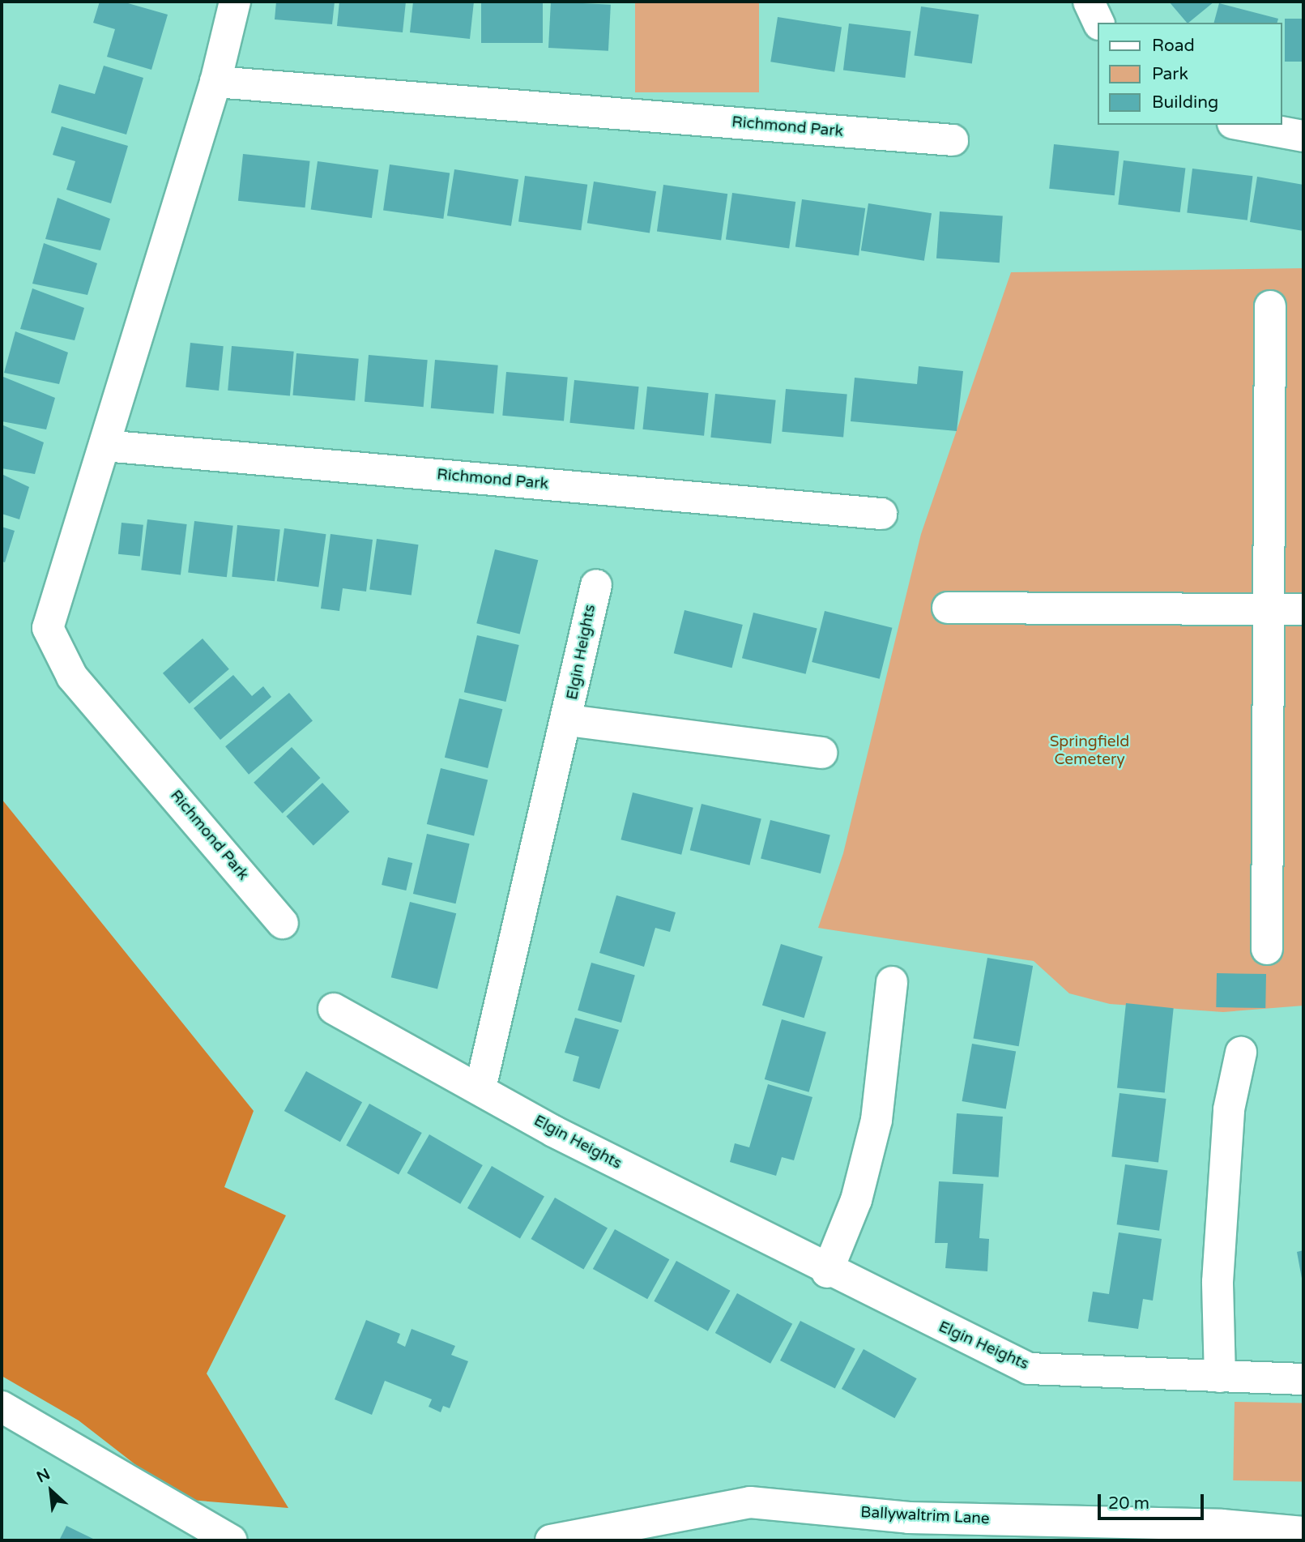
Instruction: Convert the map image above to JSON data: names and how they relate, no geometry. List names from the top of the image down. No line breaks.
{"streets":{"street":["Richmond Park","Elgin Heights","Ballywaltrim Lane"]},"parks":["Springfield Cemetery"],"legend":["Road","Park","Building"],"scale_bar":"20 m","north":"top left"}
